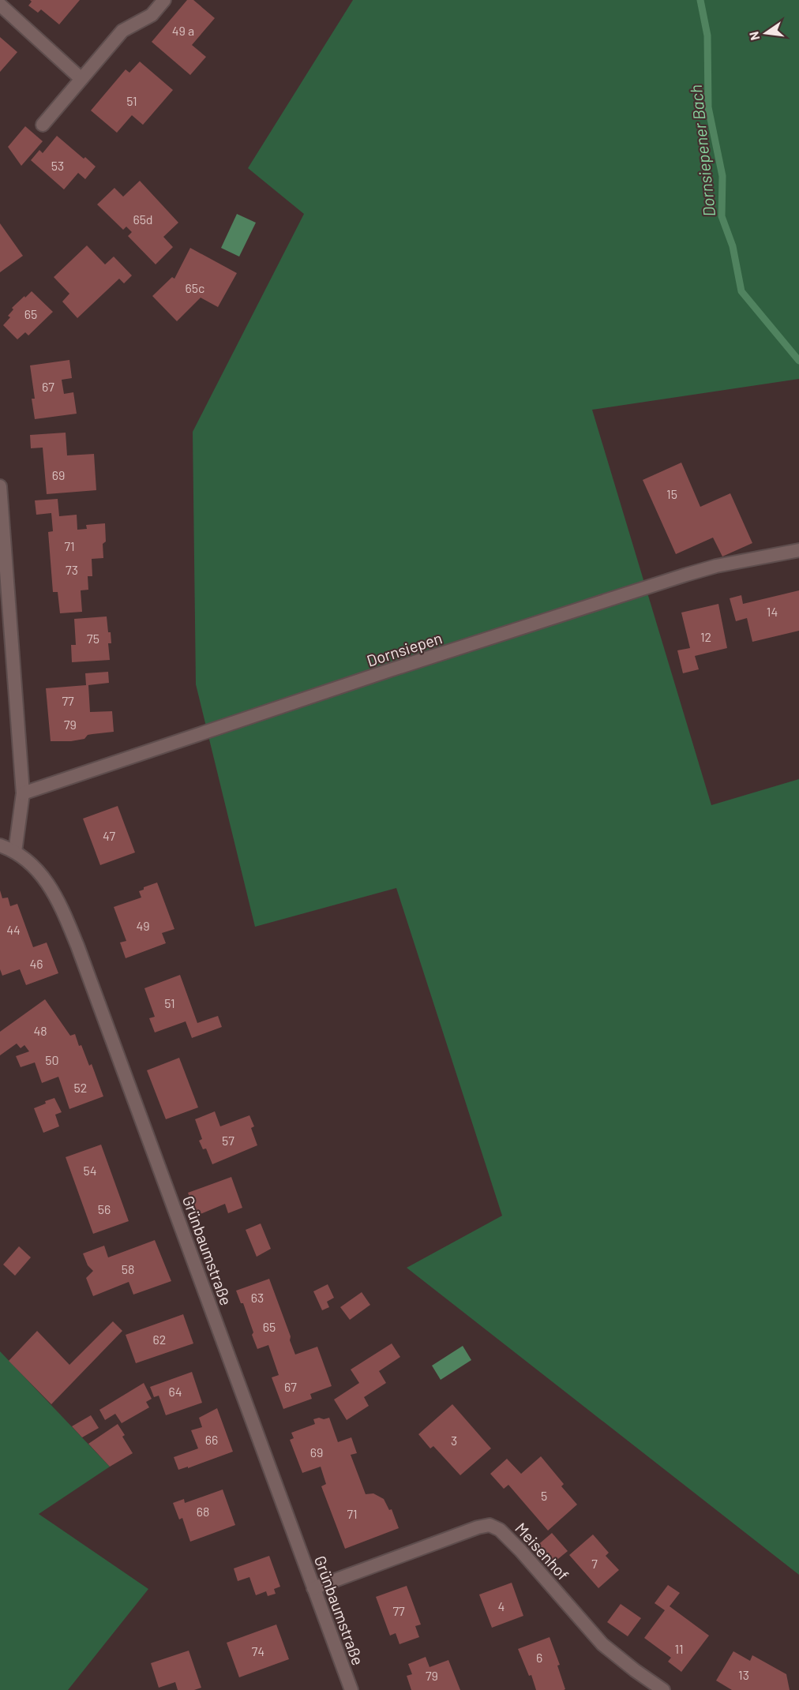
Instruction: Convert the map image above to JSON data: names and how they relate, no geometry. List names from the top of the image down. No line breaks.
{"streets":{"street":["Dornsiepen","Grünbaumstraße","Meisenhof"]},"crossings":[["Grünbaumstraße","Meisenhof"]],"water":["Dornsiepener Bach"],"house_numbers":["49 a","51","53","65d","65c","65","67","69","15","71","73","14","12","75","77","79","47","49","44","46","51","48","50","52","57","54","56","58","63","65","62","67","64","66","3","69","5","68","71","7","4","77","11","74","6","13","79"],"north":"left"}
